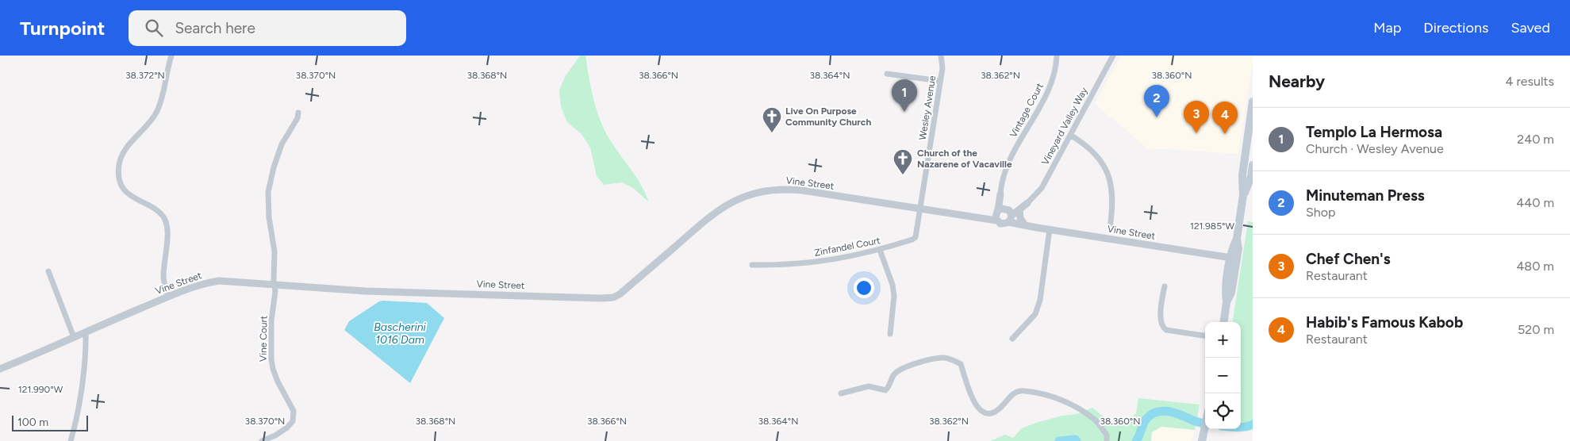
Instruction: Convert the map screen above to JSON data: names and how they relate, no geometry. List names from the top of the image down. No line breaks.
{"streets":{"street":["Wesley Avenue","Vintage Court","Vineyard Valley Way","Vine Street","Zinfandel Court","Vine Court"]},"crossings":[["Wesley Avenue","Vine Street"],["Wesley Avenue","Zinfandel Court"],["Vine Street","Zinfandel Court"],["Vine Street","Vine Court"]],"water":["Bascherini 1016 Dam"],"places":{"church":["Live On Purpose Community Church","Church of the Nazarene of Vacaville"]},"scale_bar":"100 m","page":{"header":"Turnpoint","search":"Search here","nav":["Map","Directions","Saved"],"heading":["Nearby","4 results"],"pins":["1","2","3","4"],"list":[{"mark":"1","name":"Templo La Hermosa","note":"Church · Wesley Avenue","value":"240 m"},{"mark":"2","name":"Minuteman Press","note":"Shop","value":"440 m"},{"mark":"3","name":"Chef Chen's","note":"Restaurant","value":"480 m"},{"mark":"4","name":"Habib's Famous Kabob","note":"Restaurant","value":"520 m"}],"map_buttons":["+","−"],"scale":"100 m"},"coordinates":["38.372°N","38.370°N","38.368°N","38.366°N","38.364°N","38.362°N","38.360°N","121.985°W","121.990°W"]}
